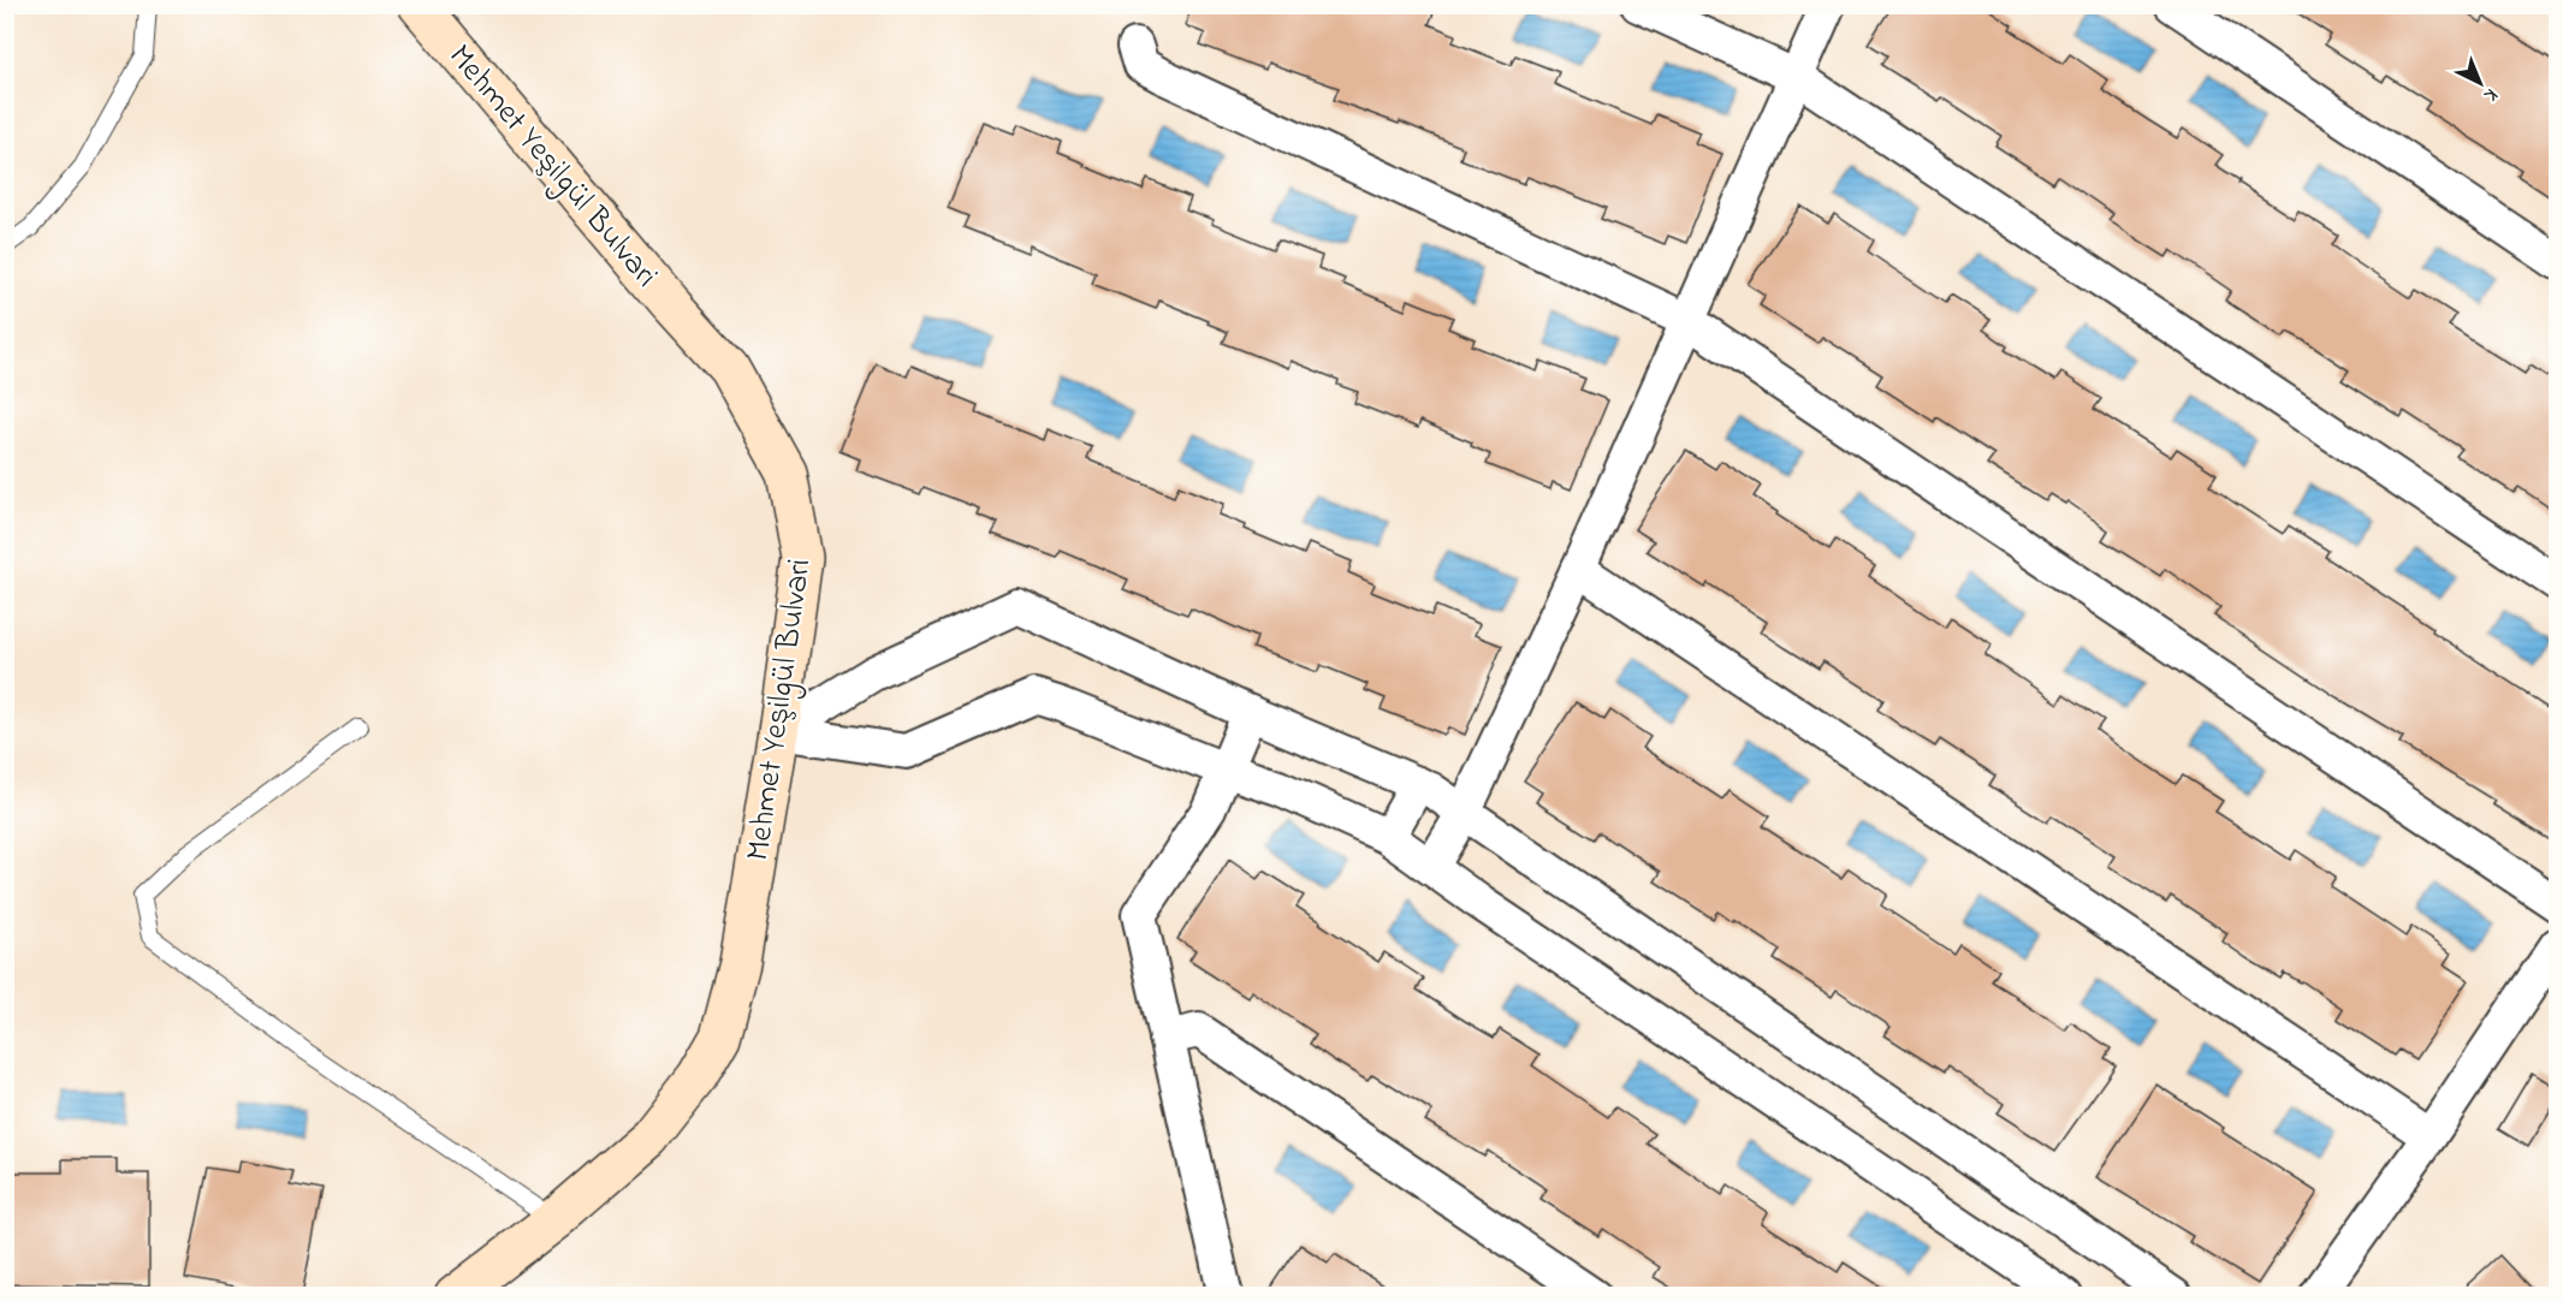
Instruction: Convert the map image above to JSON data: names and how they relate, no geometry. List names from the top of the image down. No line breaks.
{"streets":{"main road":["Mehmet Yeşilgül Bulvari"]},"north":"bottom right"}
